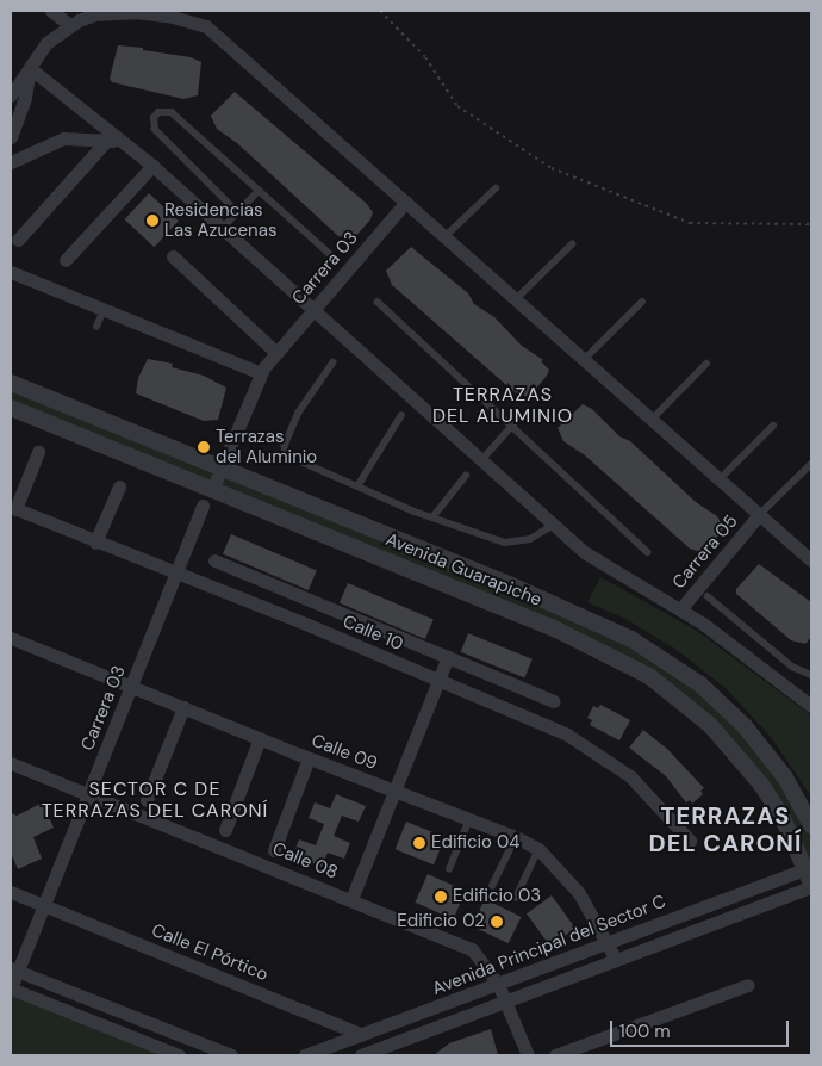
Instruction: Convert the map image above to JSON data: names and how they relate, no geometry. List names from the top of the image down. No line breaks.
{"streets":{"street":["Carrera 03","Carrera 05","Avenida Guarapiche","Calle 10","Calle 09","Calle 08","Avenida Principal del Sector C","Calle El Pórtico"]},"crossings":[["Carrera 03","Avenida Guarapiche"],["Carrera 03","Calle 10"],["Carrera 03","Calle 09"],["Carrera 03","Calle 08"],["Carrera 03","Calle El Pórtico"],["Avenida Guarapiche","Avenida Principal del Sector C"],["Calle 09","Avenida Principal del Sector C"],["Calle 08","Avenida Principal del Sector C"],["Avenida Principal del Sector C","Calle El Pórtico"]],"districts":["TERRAZAS DEL ALUMINIO","SECTOR C DE TERRAZAS DEL CARONÍ","TERRAZAS DEL CARONÍ"],"places":["Residencias Las Azucenas","Terrazas del Aluminio","Edificio 04","Edificio 03","Edificio 02"],"scale_bar":"100 m"}
